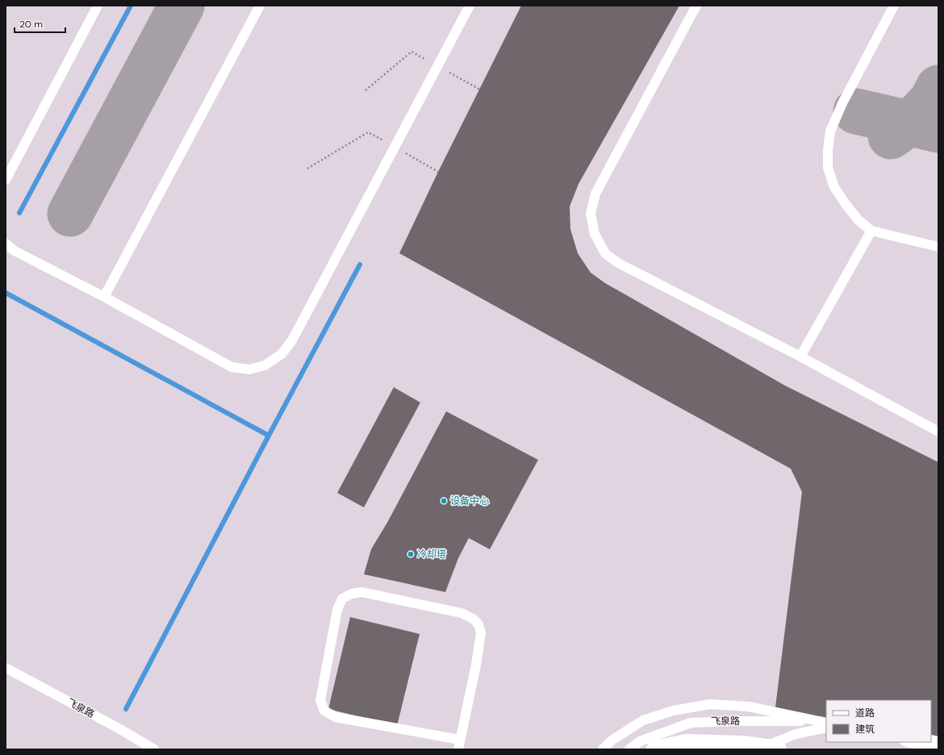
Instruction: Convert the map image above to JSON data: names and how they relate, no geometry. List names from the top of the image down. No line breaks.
{"streets":{"lane":["飞泉路"]},"places":["设备中心","冷却塔"],"legend":["道路","建筑"],"scale_bar":"20 m"}
